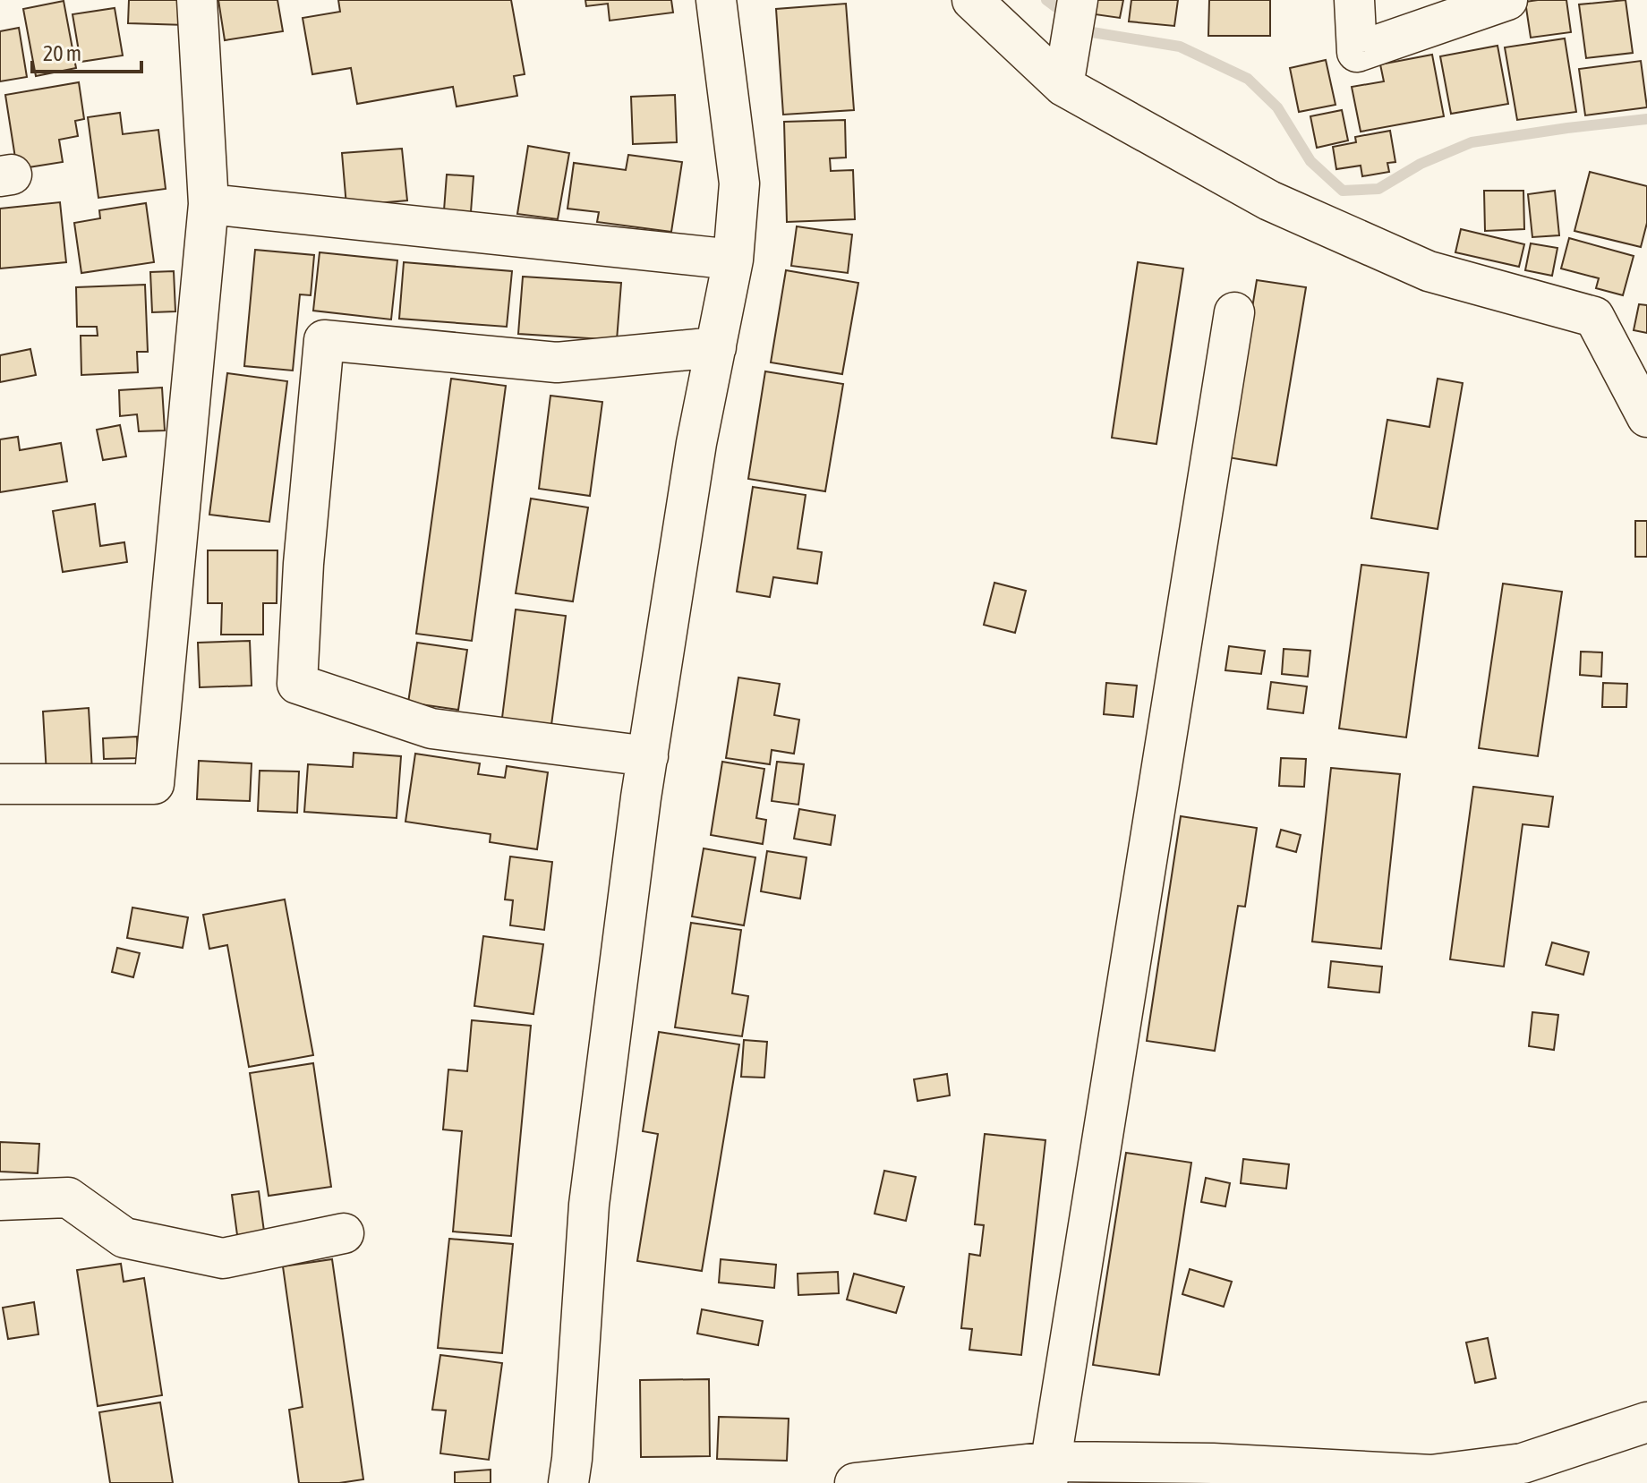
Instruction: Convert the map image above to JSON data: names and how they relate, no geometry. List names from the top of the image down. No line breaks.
{"scale_bar":"20 m"}
